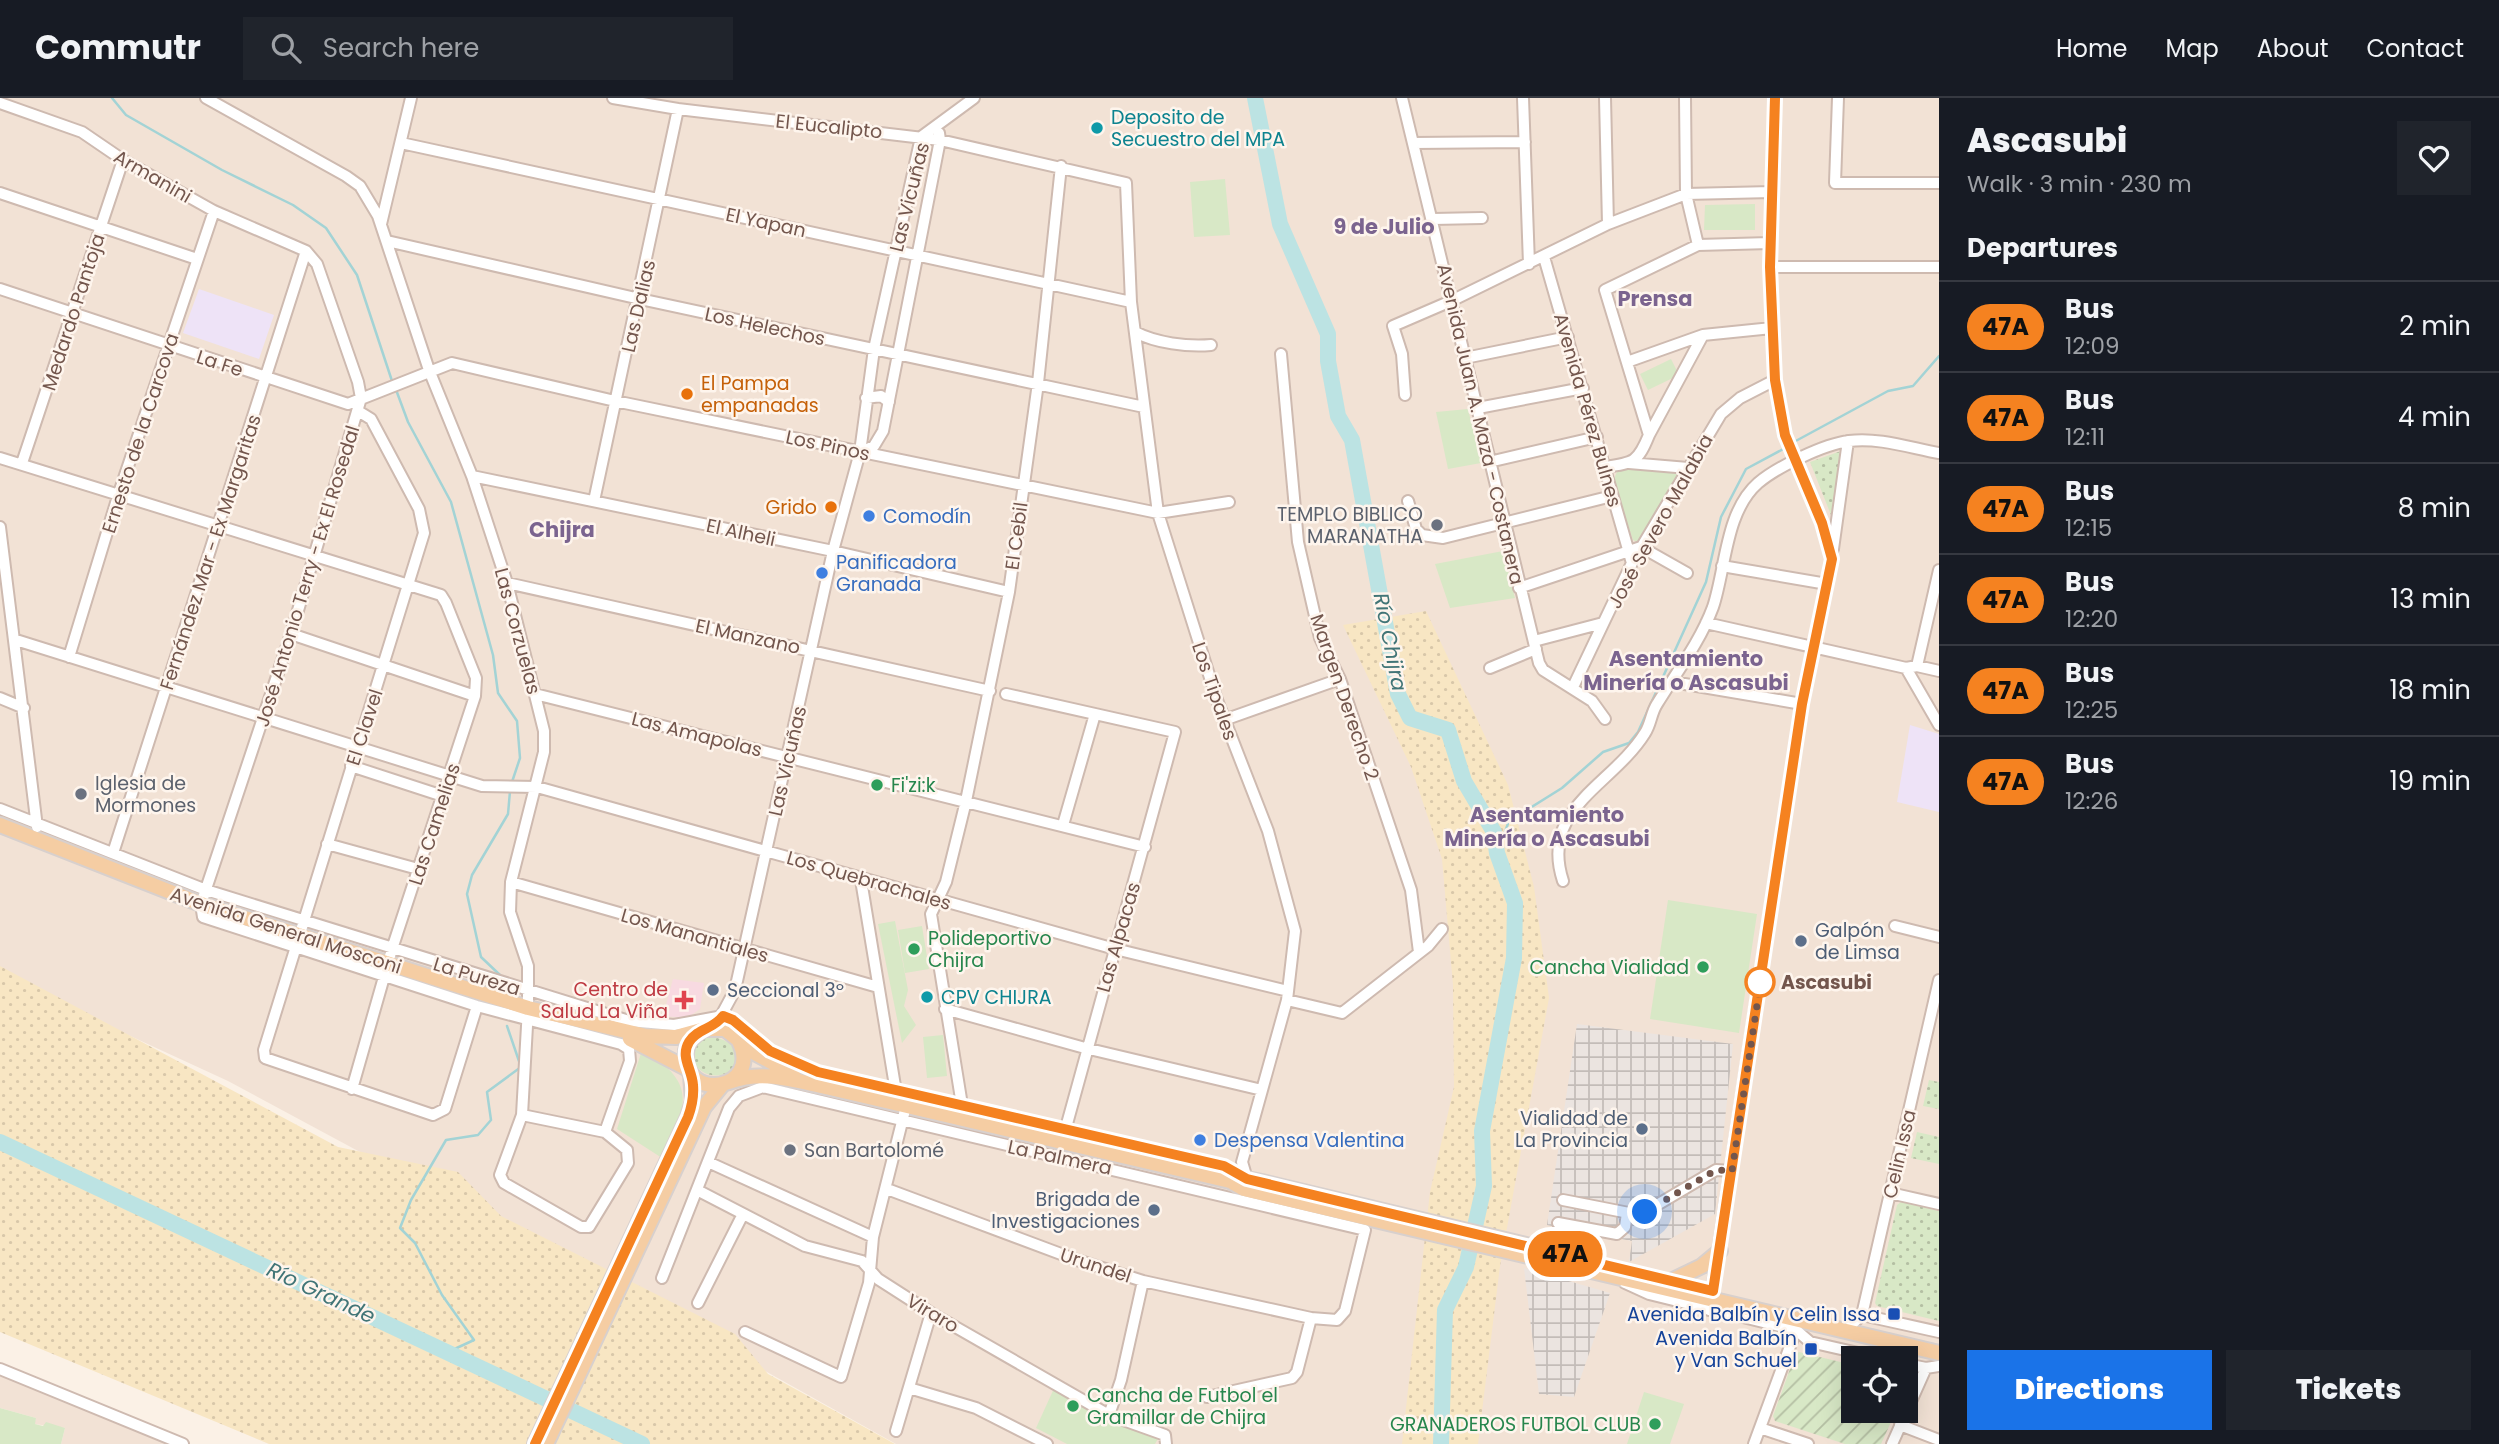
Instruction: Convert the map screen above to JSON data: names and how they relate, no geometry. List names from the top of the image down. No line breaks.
{"streets":{"main road":["Avenida General Mosconi"],"street":["El Eucalipto","Armanini","Las Vicuñas","El Yapan","Las Dalias","Medardo Pantoja","Los Helechos","La Fe","Avenida Pérez Bulnes","Avenida Juan A. Maza - Costanera","Ernesto de la Carcova","Los Pinos","José Severo Malabia","El Alheli","El Cebil","Fernández Mar - Ex Margaritas","José Antonio Terry - Ex El Rosedal","Las Corzuelas","El Manzano","Los Tipales","Margen Derecho 2","El Clavel","Las Amapolas","Las Camelias","Los Quebrachales","Los Manantiales","Las Alpacas","La Pureza","Celin Issa","La Palmera","Urundel","Viraro"]},"crossings":[["El Eucalipto","Las Vicuñas"],["El Eucalipto","Las Dalias"],["El Eucalipto","El Cebil"],["El Eucalipto","Los Tipales"],["Armanini","Medardo Pantoja"],["Armanini","Ernesto de la Carcova"],["Armanini","Fernández Mar - Ex Margaritas"],["Armanini","José Antonio Terry - Ex El Rosedal"],["Las Vicuñas","El Yapan"],["Las Vicuñas","Los Helechos"],["Las Vicuñas","Los Pinos"],["Las Vicuñas","El Alheli"],["Las Vicuñas","El Manzano"],["Las Vicuñas","Las Amapolas"],["Las Vicuñas","Los Quebrachales"],["Las Vicuñas","Los Manantiales"],["Las Vicuñas","La Pureza"],["El Yapan","Las Dalias"],["El Yapan","El Cebil"],["El Yapan","Los Tipales"],["Las Dalias","Los Helechos"],["Las Dalias","Los Pinos"],["Las Dalias","El Alheli"],["Medardo Pantoja","La Fe"],["Medardo Pantoja","Las Camelias"],["Los Helechos","El Cebil"],["Los Helechos","Las Corzuelas"],["Los Helechos","Los Tipales"],["La Fe","Ernesto de la Carcova"],["La Fe","Los Pinos"],["La Fe","Fernández Mar - Ex Margaritas"],["La Fe","José Antonio Terry - Ex El Rosedal"],["La Fe","Las Corzuelas"],["Avenida Pérez Bulnes","José Severo Malabia"],["Avenida Juan A. Maza - Costanera","José Severo Malabia"],["Ernesto de la Carcova","Las Camelias"],["Ernesto de la Carcova","Los Quebrachales"],["Los Pinos","El Cebil"],["Los Pinos","Las Corzuelas"],["Los Pinos","Los Tipales"],["El Alheli","El Cebil"],["El Alheli","Las Corzuelas"],["El Cebil","El Manzano"],["El Cebil","Las Amapolas"],["El Cebil","Los Quebrachales"],["Fernández Mar - Ex Margaritas","José Antonio Terry - Ex El Rosedal"],["Fernández Mar - Ex Margaritas","Las Camelias"],["Fernández Mar - Ex Margaritas","Los Quebrachales"],["José Antonio Terry - Ex El Rosedal","El Clavel"],["José Antonio Terry - Ex El Rosedal","Las Camelias"],["José Antonio Terry - Ex El Rosedal","Los Quebrachales"],["José Antonio Terry - Ex El Rosedal","Avenida General Mosconi"],["Las Corzuelas","El Manzano"],["Las Corzuelas","Las Amapolas"],["Las Corzuelas","Los Quebrachales"],["Las Corzuelas","Avenida General Mosconi"],["Las Corzuelas","Los Manantiales"],["Las Corzuelas","La Pureza"],["Los Tipales","Los Quebrachales"],["Margen Derecho 2","Los Quebrachales"],["El Clavel","Las Camelias"],["El Clavel","Los Quebrachales"],["El Clavel","Avenida General Mosconi"],["El Clavel","La Pureza"],["Las Amapolas","Las Alpacas"],["Las Camelias","Los Quebrachales"],["Las Camelias","Avenida General Mosconi"],["Las Camelias","La Pureza"],["Los Quebrachales","Las Alpacas"],["Avenida General Mosconi","La Pureza"]],"districts":["9 de Julio","Prensa","Chijra","Asentamiento Minería o Ascasubi","Asentamiento Minería o Ascasubi"],"water":["Río Chijra","Río Grande"],"places":{"other":["Deposito de Secuestro del MPA","El Pampa empanadas","Grido","Comodín","TEMPLO BIBLICO MARANATHA","Panificadora Granada","Fi'zi:k","Iglesia de Mormones","Galpón de Limsa","Polideportivo Chijra","Cancha Vialidad","Ascasubi","Seccional 3º","CPV CHIJRA","Vialidad de La Provincia","Despensa Valentina","San Bartolomé","Brigada de Investigaciones","Cancha de Futbol el Gramillar de Chijra","GRANADEROS FUTBOL CLUB"],"health":["Centro de Salud La Viña"],"transit":["Avenida Balbín y Celin Issa","Avenida Balbín y Van Schuel"]},"lines":["bus line 47A"],"page":{"header":"Commutr","search":"Search here","nav":["Home","Map","About","Contact"],"on_map":"47A","heading":[["Ascasubi","Walk · 3 min · 230 m"],"Departures"],"list":[{"mark":"47A","name":"Bus","note":"12:09","value":"2 min"},{"mark":"47A","name":"Bus","note":"12:11","value":"4 min"},{"mark":"47A","name":"Bus","note":"12:15","value":"8 min"},{"mark":"47A","name":"Bus","note":"12:20","value":"13 min"},{"mark":"47A","name":"Bus","note":"12:25","value":"18 min"},{"mark":"47A","name":"Bus","note":"12:26","value":"19 min"}],"buttons":["Directions","Tickets"]}}
